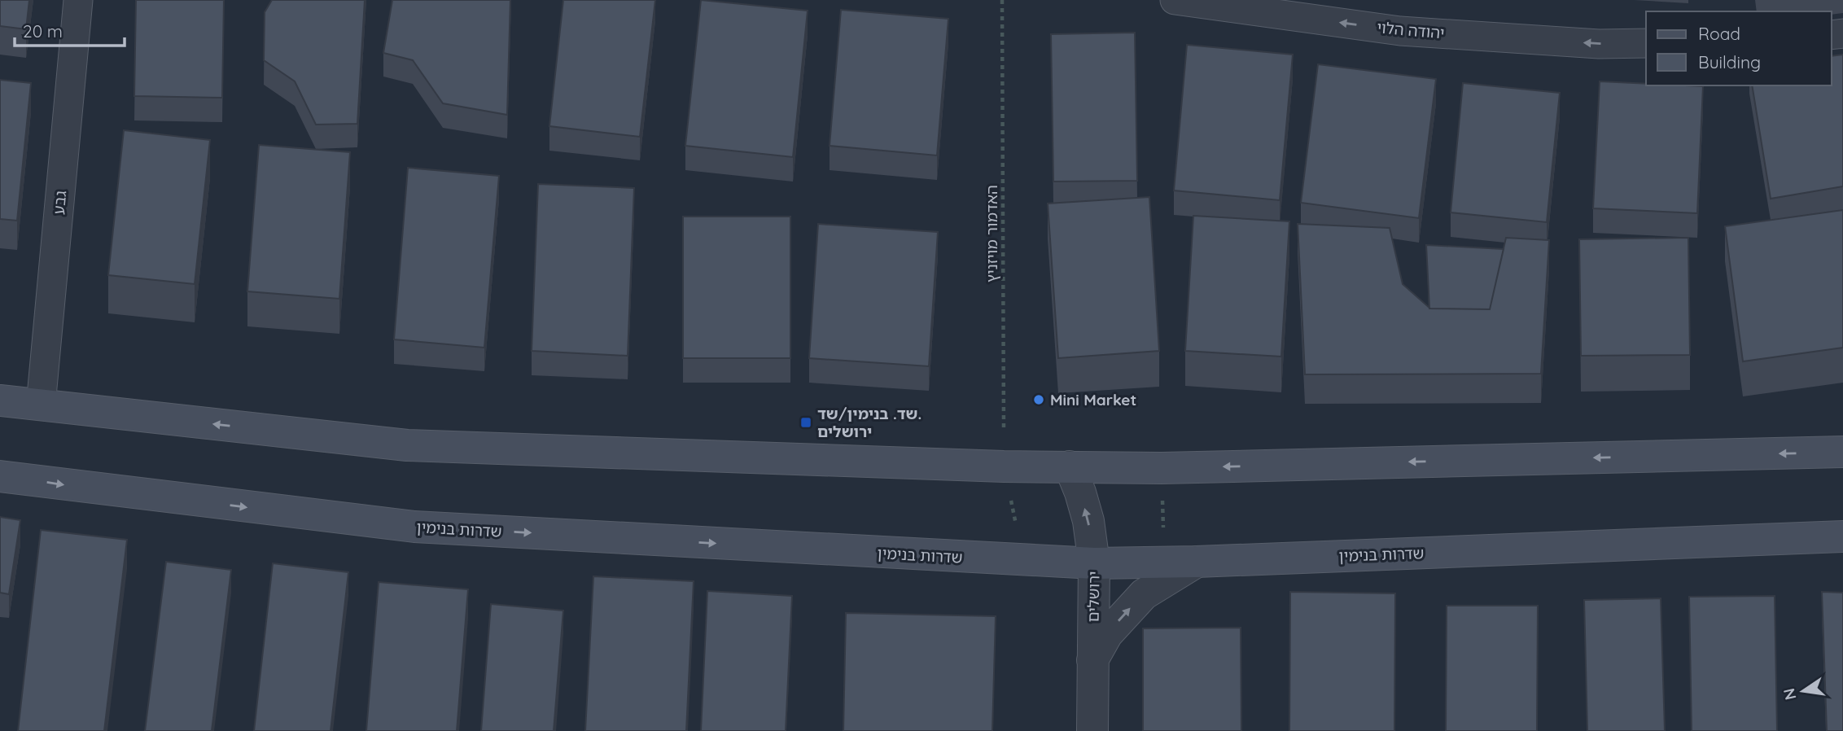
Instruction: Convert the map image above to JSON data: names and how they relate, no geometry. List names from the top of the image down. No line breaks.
{"streets":{"main road":["שדרות בנימין"],"street":["יהודה הלוי","גבע","ירושלים"],"path":["האדמור מויזניץ"]},"crossings":[["האדמור מויזניץ","שדרות בנימין"],["שדרות בנימין","ירושלים"]],"one_way":["יהודה הלוי","ירושלים"],"places":{"other":["Mini Market"],"transit":["שד. בנימין/שד. ירושלים"]},"legend":["Road","Building"],"scale_bar":"20 m","north":"left"}
